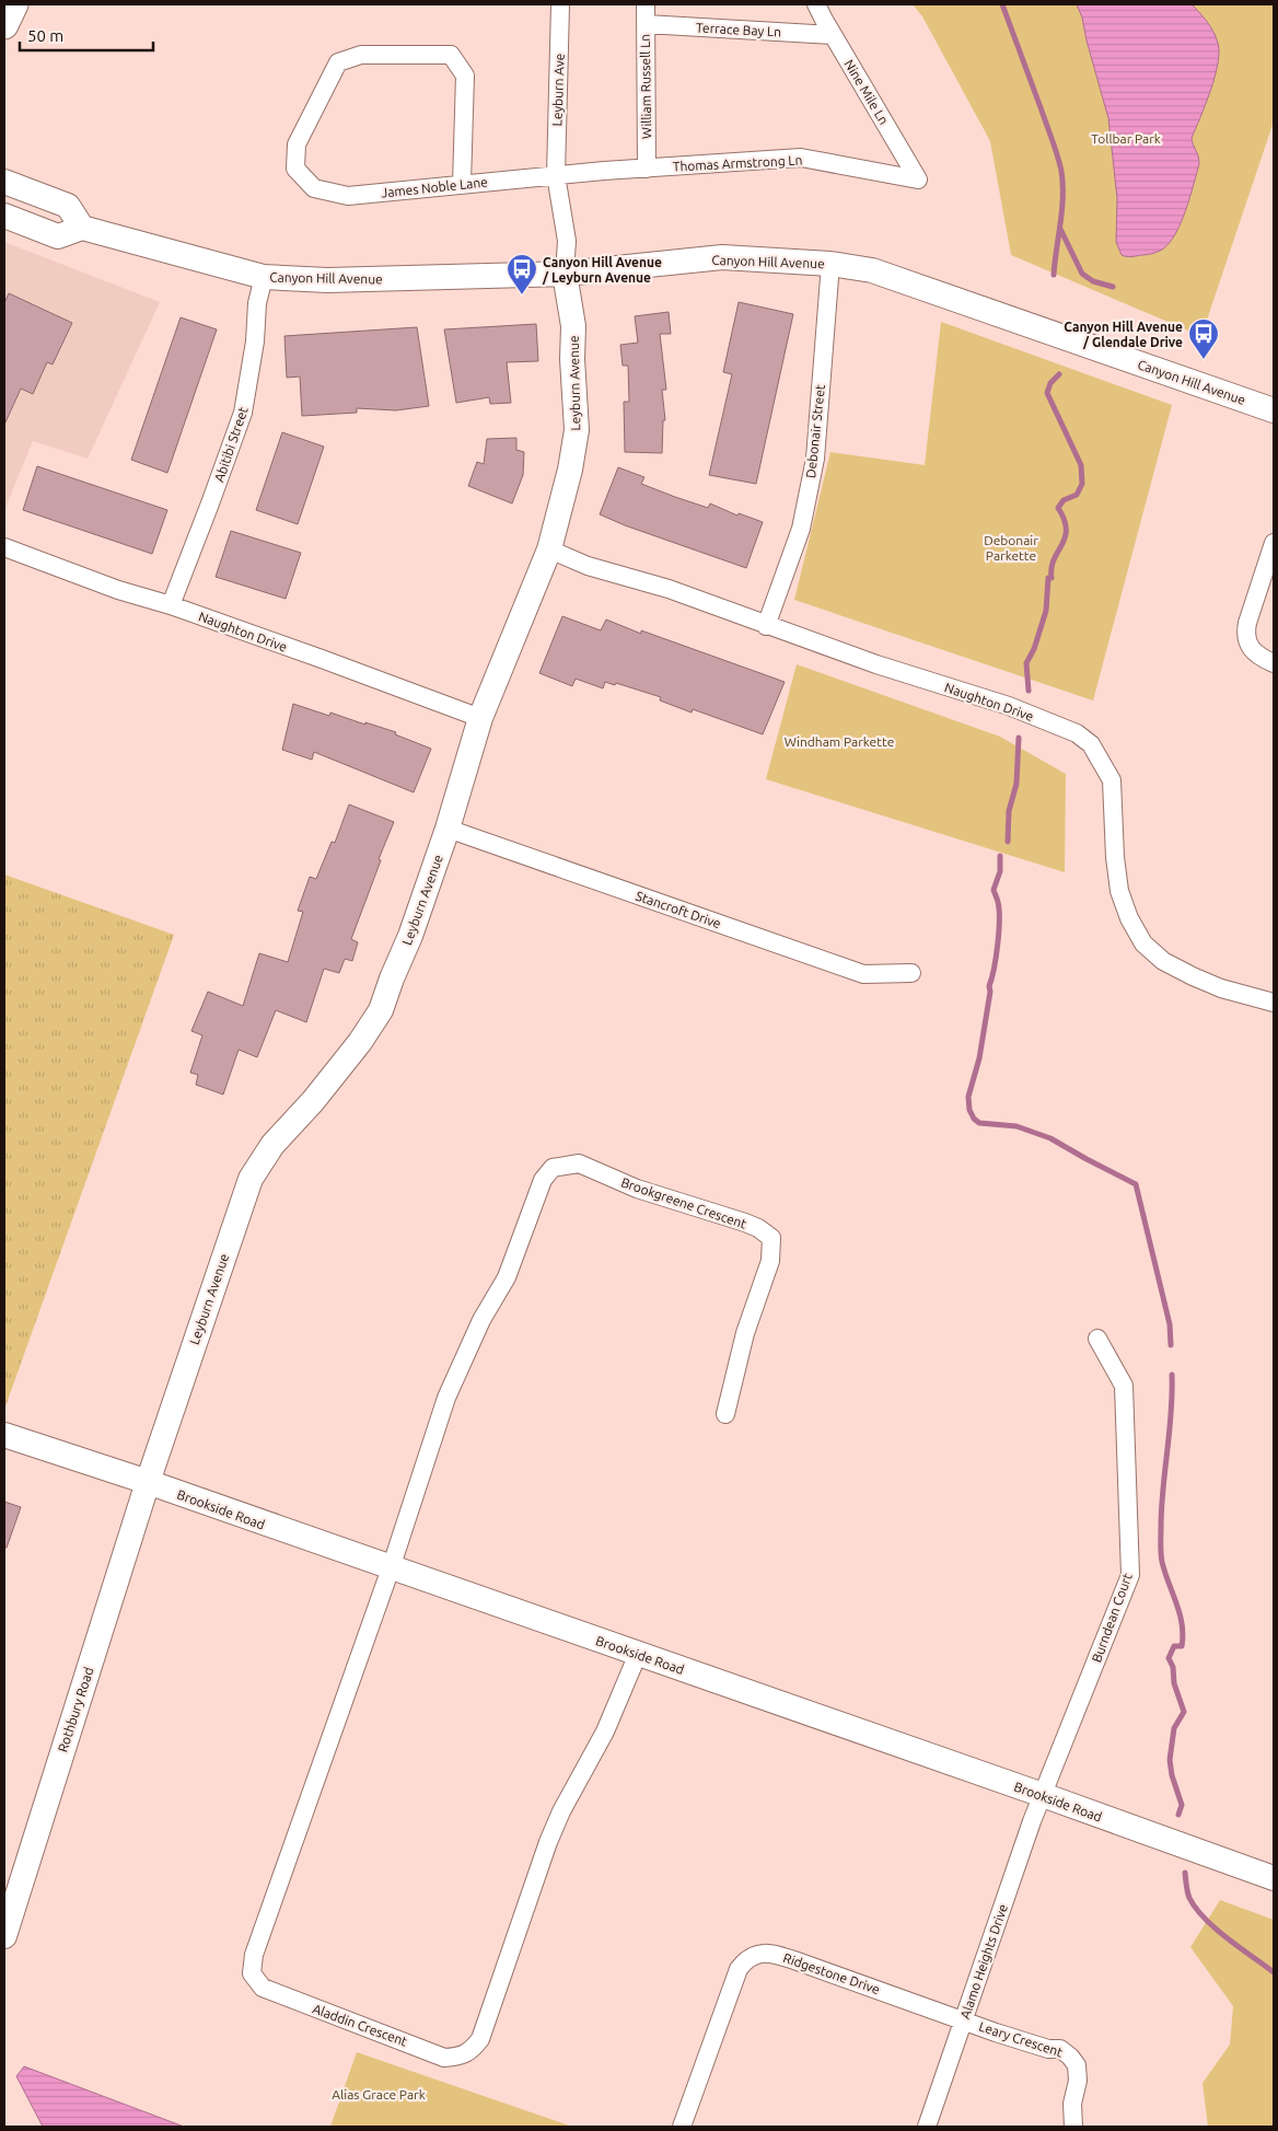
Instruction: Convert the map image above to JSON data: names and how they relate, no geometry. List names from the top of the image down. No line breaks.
{"streets":{"street":["Terrace Bay Ln","William Russell Ln","Leyburn Ave","Nine Mile Ln","Thomas Armstrong Ln","James Noble Lane","Canyon Hill Avenue","Leyburn Avenue","Debonair Street","Abitibi Street","Naughton Drive","Stancroft Drive","Brookgreene Crescent","Brookside Road","Burndean Court","Rothbury Road","Alamo Heights Drive","Ridgestone Drive","Aladdin Crescent","Leary Crescent"]},"crossings":[["Terrace Bay Ln","William Russell Ln"],["Terrace Bay Ln","Nine Mile Ln"],["William Russell Ln","Thomas Armstrong Ln"],["Leyburn Ave","Thomas Armstrong Ln"],["Leyburn Ave","James Noble Lane"],["Leyburn Ave","Canyon Hill Avenue"],["Leyburn Ave","Leyburn Avenue"],["Nine Mile Ln","Thomas Armstrong Ln"],["Thomas Armstrong Ln","James Noble Lane"],["Canyon Hill Avenue","Leyburn Avenue"],["Canyon Hill Avenue","Debonair Street"],["Canyon Hill Avenue","Abitibi Street"],["Leyburn Avenue","Naughton Drive"],["Leyburn Avenue","Stancroft Drive"],["Leyburn Avenue","Brookside Road"],["Leyburn Avenue","Rothbury Road"],["Debonair Street","Naughton Drive"],["Abitibi Street","Naughton Drive"],["Brookgreene Crescent","Brookside Road"],["Brookgreene Crescent","Aladdin Crescent"],["Brookside Road","Burndean Court"],["Brookside Road","Rothbury Road"],["Brookside Road","Alamo Heights Drive"],["Brookside Road","Aladdin Crescent"],["Burndean Court","Alamo Heights Drive"],["Alamo Heights Drive","Ridgestone Drive"],["Alamo Heights Drive","Leary Crescent"],["Ridgestone Drive","Leary Crescent"]],"parks":["Tollbar Park","Debonair Parkette","Windham Parkette","Alias Grace Park"],"places":{"bus stop":["Canyon Hill Avenue / Leyburn Avenue","Canyon Hill Avenue / Glendale Drive"]},"scale_bar":"50 m"}
